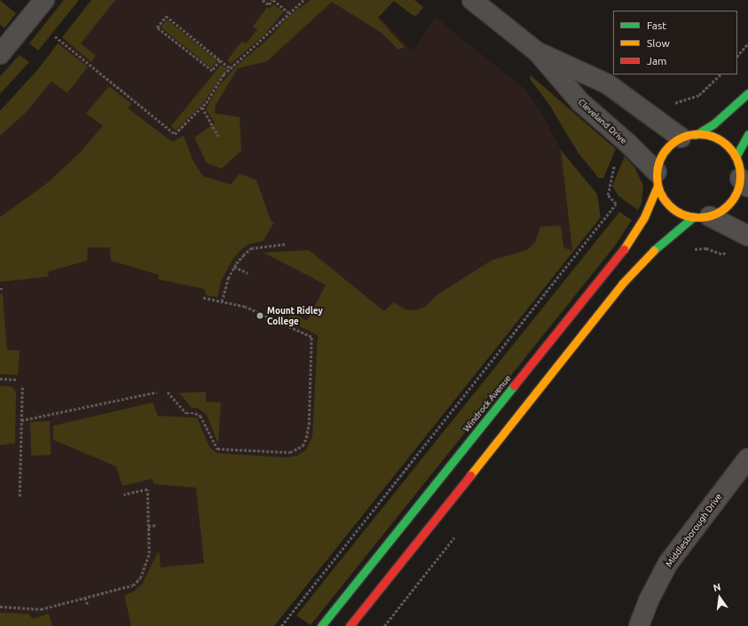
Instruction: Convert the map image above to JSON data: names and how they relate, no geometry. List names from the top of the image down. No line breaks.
{"streets":{"street":["Cleveland Drive","Windrock Avenue","Middlesborough Drive"]},"crossings":[["Cleveland Drive","Windrock Avenue"]],"places":["Mount Ridley College"],"legend":["Fast","Slow","Jam"],"north":"top"}
